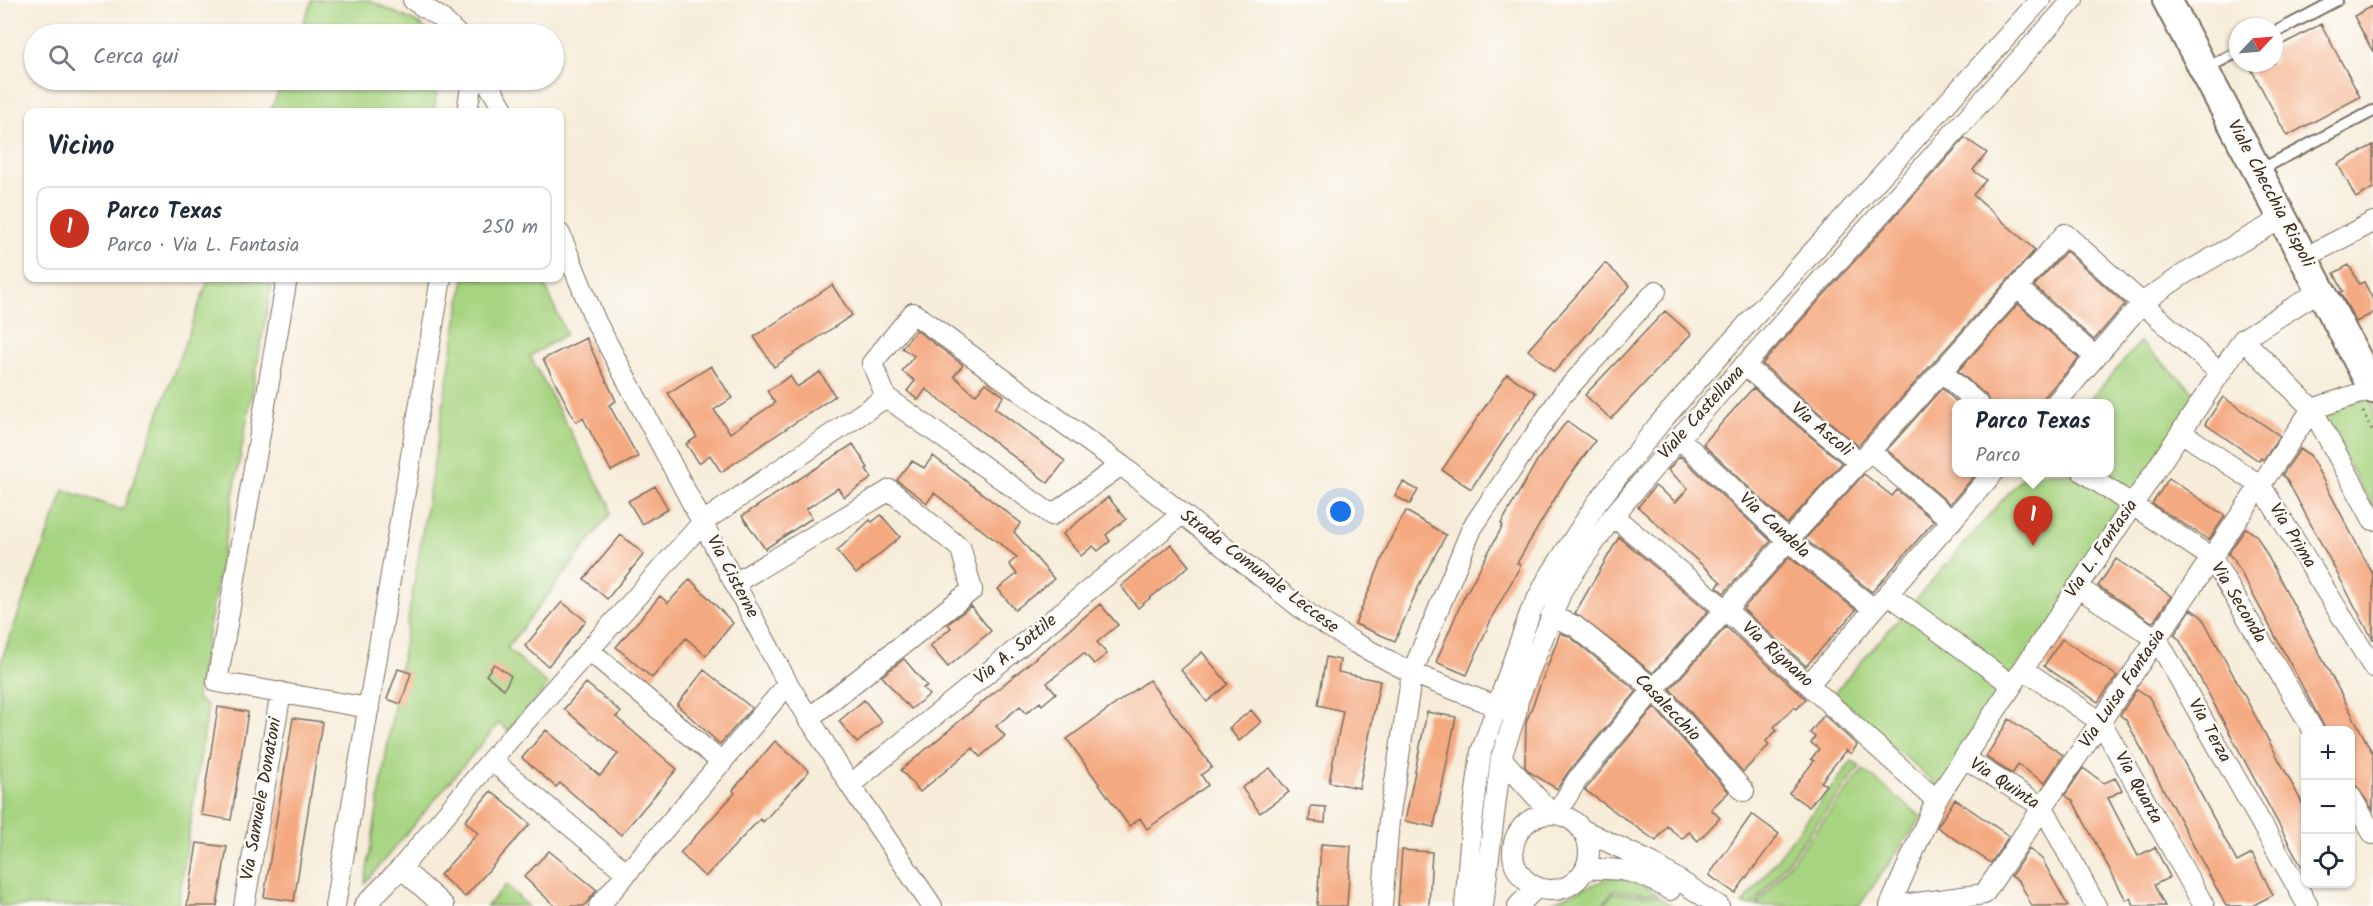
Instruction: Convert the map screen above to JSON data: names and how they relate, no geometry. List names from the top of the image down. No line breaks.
{"streets":{"main road":["Viale Checchia Rispoli"],"street":["Viale Castellana","Via Ascoli","Via Candela","Via Prima","Via L. Fantasia","Strada Comunale Leccese","Via Cisterne","Via Seconda","Via A. Sottile","Via Rignano","Via Luisa Fantasia","Casalecchio","Via Terza","Via Quinta","Via Quarta","Via Samuele Donatoni"]},"crossings":[["Viale Castellana","Via Ascoli"],["Viale Castellana","Via Candela"],["Viale Castellana","Strada Comunale Leccese"],["Viale Castellana","Via Rignano"],["Viale Castellana","Casalecchio"],["Via Prima","Via L. Fantasia"],["Via Prima","Via Luisa Fantasia"],["Via L. Fantasia","Via Seconda"],["Via L. Fantasia","Via Rignano"],["Via L. Fantasia","Via Luisa Fantasia"],["Via L. Fantasia","Via Terza"],["Via L. Fantasia","Via Quinta"],["Via L. Fantasia","Via Quarta"],["Strada Comunale Leccese","Via A. Sottile"],["Via Cisterne","Via A. Sottile"],["Via Seconda","Via Luisa Fantasia"],["Via Luisa Fantasia","Via Terza"],["Via Luisa Fantasia","Via Quinta"],["Via Luisa Fantasia","Via Quarta"]],"north":"top right","page":{"search":"Cerca qui","heading":"Vicino","list":[{"mark":"1","name":"Parco Texas","note":"Parco · Via L. Fantasia","value":"250 m"}],"popup":["Parco Texas","Parco"],"pins":"1","map_buttons":["+","−"]}}
